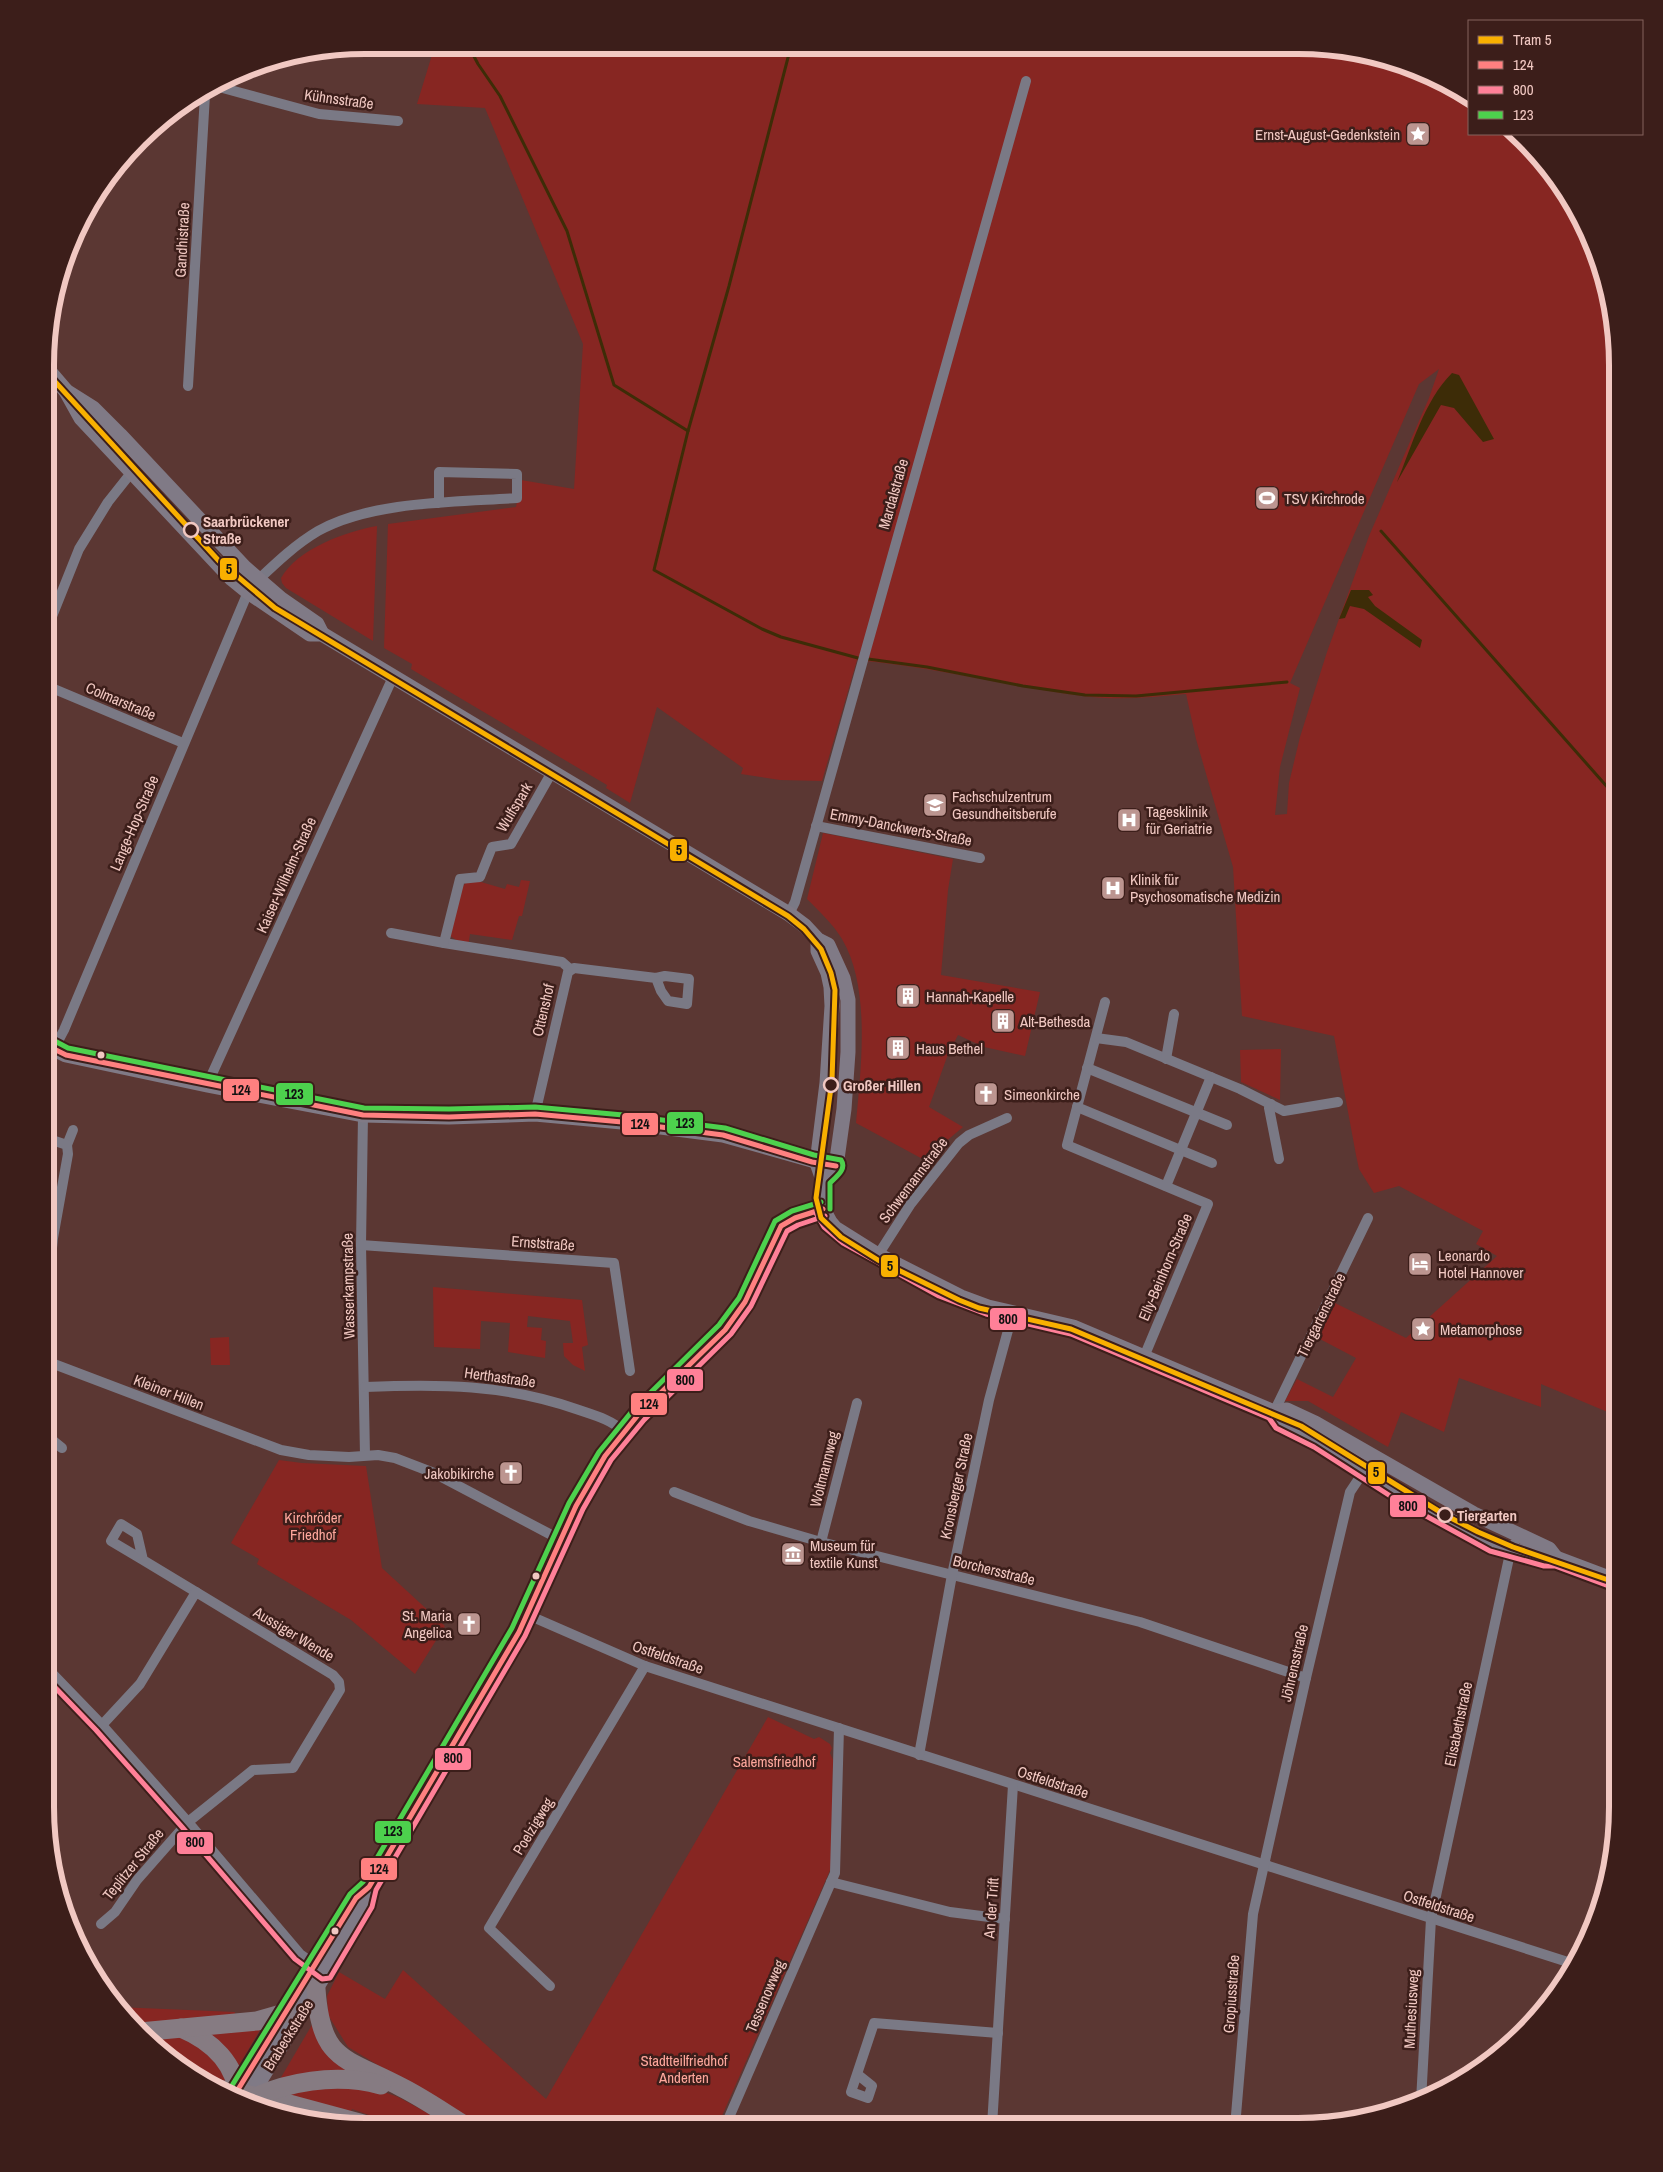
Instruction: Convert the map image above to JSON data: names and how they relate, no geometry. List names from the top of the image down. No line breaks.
{"streets":{"main road":["Brabeckstraße"],"street":["Kühnsstraße","Gandhistraße","Mardalstraße","Colmarstraße","Wulfspark","Lange-Hop-Straße","Emmy-Danckwerts-Straße","Kaiser-Wilhelm-Straße","Ottenshof","Schwemannstraße","Ernststraße","Elly-Beinhorn-Straße","Wasserkampstraße","Tiergartenstraße","Herthastraße","Kleiner Hillen","Woltmannweg","Kronsberger Straße","Borchersstraße","Aussiger Wende","Ostfeldstraße","Jöhrensstraße","Elisabethstraße","Poelzigweg","Teplitzer Straße","An der Trift","Gropiusstraße","Tessenowweg","Muthesiusweg"]},"crossings":[["Mardalstraße","Emmy-Danckwerts-Straße"],["Colmarstraße","Lange-Hop-Straße"],["Ernststraße","Wasserkampstraße"],["Wasserkampstraße","Herthastraße"],["Wasserkampstraße","Kleiner Hillen"],["Herthastraße","Brabeckstraße"],["Kleiner Hillen","Brabeckstraße"],["Woltmannweg","Borchersstraße"],["Kronsberger Straße","Borchersstraße"],["Kronsberger Straße","Ostfeldstraße"],["Borchersstraße","Jöhrensstraße"],["Aussiger Wende","Teplitzer Straße"],["Ostfeldstraße","Jöhrensstraße"],["Ostfeldstraße","Elisabethstraße"],["Ostfeldstraße","Poelzigweg"],["Ostfeldstraße","An der Trift"],["Ostfeldstraße","Gropiusstraße"],["Ostfeldstraße","Tessenowweg"],["Ostfeldstraße","Muthesiusweg"],["Ostfeldstraße","Brabeckstraße"],["Jöhrensstraße","Gropiusstraße"],["Elisabethstraße","Muthesiusweg"]],"parks":["Kirchröder Friedhof","Salemsfriedhof","Stadtteilfriedhof Anderten"],"places":{"place":["Ernst-August-Gedenkstein","Metamorphose"],"sports":["TSV Kirchrode"],"other":["Saarbrückener Straße","Großer Hillen","Tiergarten"],"school or university":["Fachschulzentrum Gesundheitsberufe"],"hospital":["Tagesklinik für Geriatrie","Klinik für Psychosomatische Medizin"],"building":["Hannah-Kapelle","Alt-Bethesda","Haus Bethel"],"church":["Simeonkirche","Jakobikirche","St. Maria Angelica"],"hotel":["Leonardo Hotel Hannover"],"museum":["Museum für textile Kunst"]},"lines":["tram line 5","transit line 123","transit line 124","transit line 800"],"legend":["Tram 5","124","800","123"]}
